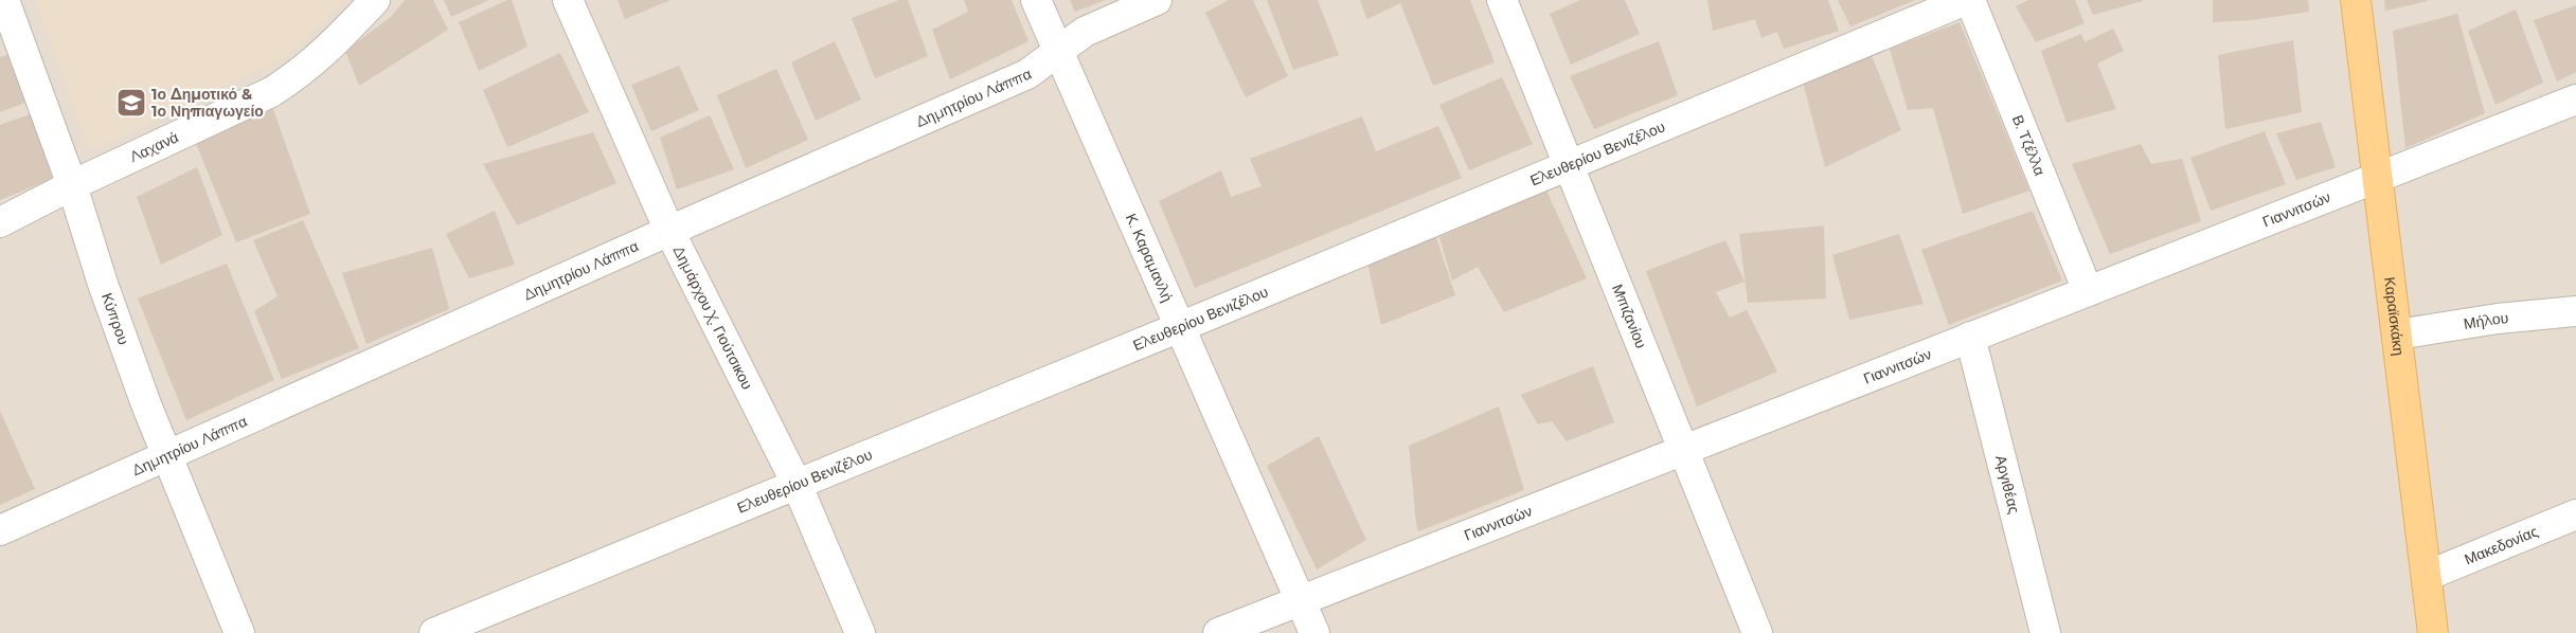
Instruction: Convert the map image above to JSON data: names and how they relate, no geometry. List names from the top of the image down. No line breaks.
{"streets":{"main road":["Καραϊσκάκη"],"street":["Δημητρίου Λάππα","Β. Τζέλλα","Λαχανά","Ελευθερίου Βενιζέλου","Γιαννιτσών","Κ. Καραμανλή","Μπιζανίου","Δημάρχου Χ. Γιούτσικου","Κύπρου","Μήλου","Αργιθέας","Μακεδονίας"]},"crossings":[["Δημητρίου Λάππα","Κ. Καραμανλή"],["Δημητρίου Λάππα","Δημάρχου Χ. Γιούτσικου"],["Δημητρίου Λάππα","Κύπρου"],["Β. Τζέλλα","Γιαννιτσών"],["Λαχανά","Κύπρου"],["Ελευθερίου Βενιζέλου","Κ. Καραμανλή"],["Ελευθερίου Βενιζέλου","Μπιζανίου"],["Ελευθερίου Βενιζέλου","Δημάρχου Χ. Γιούτσικου"],["Γιαννιτσών","Κ. Καραμανλή"],["Γιαννιτσών","Μπιζανίου"],["Γιαννιτσών","Καραϊσκάκη"],["Γιαννιτσών","Αργιθέας"],["Καραϊσκάκη","Μήλου"],["Καραϊσκάκη","Μακεδονίας"]],"places":{"school or university":["1ο Δημοτικό & 1ο Νηπιαγωγείο"]}}
